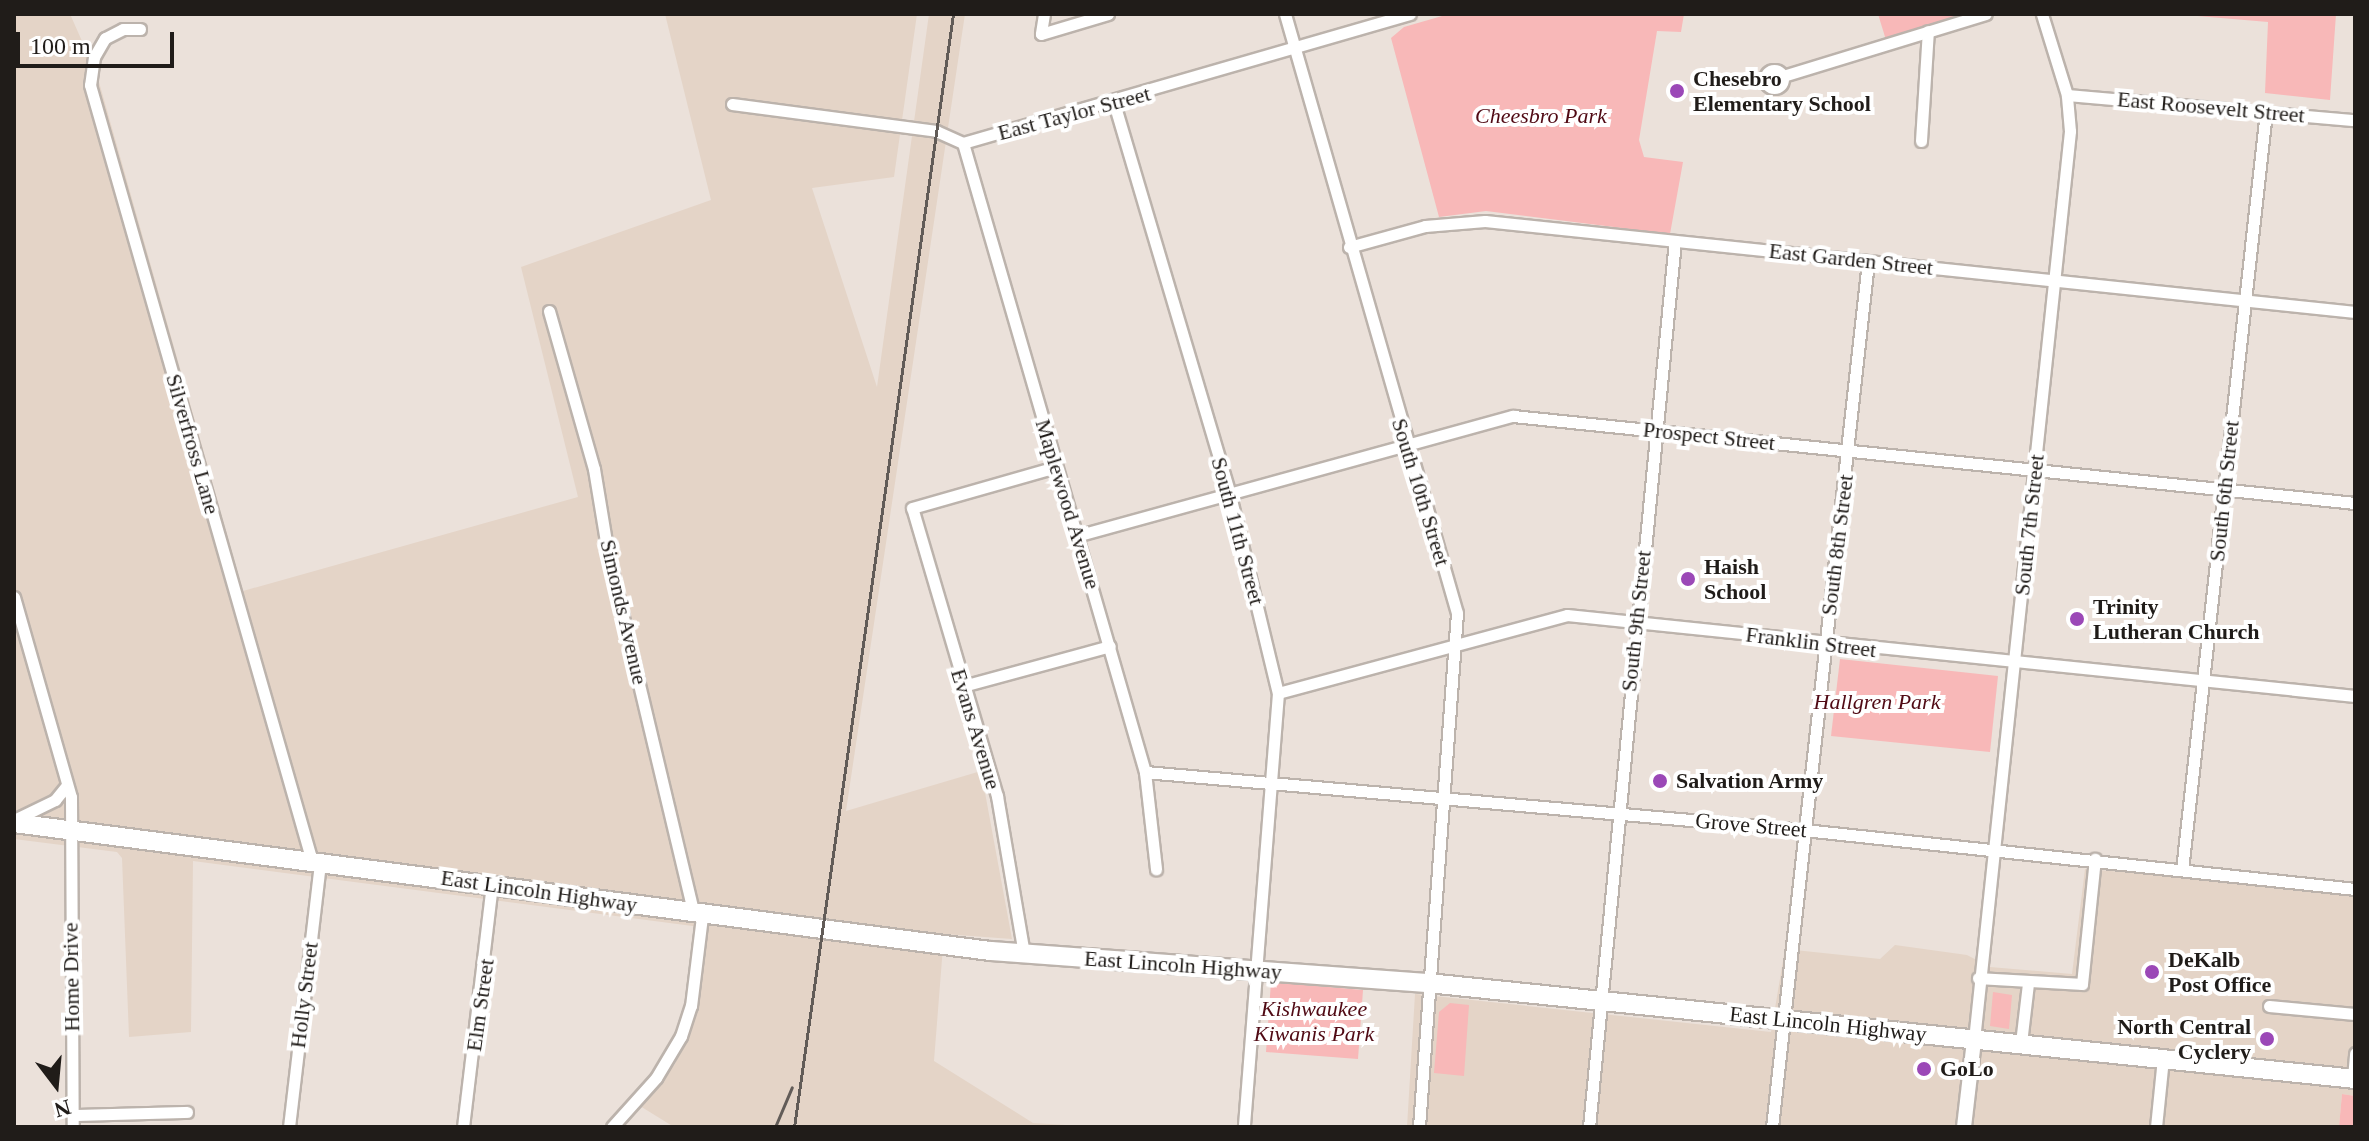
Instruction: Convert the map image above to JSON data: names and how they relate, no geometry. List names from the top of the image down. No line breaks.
{"streets":{"main road":["East Lincoln Highway"],"street":["East Roosevelt Street","East Taylor Street","East Garden Street","Prospect Street","Silverfross Lane","South 6th Street","South 10th Street","Maplewood Avenue","South 7th Street","South 11th Street","South 8th Street","Simonds Avenue","South 9th Street","Franklin Street","Evans Avenue","Grove Street","Home Drive","Holly Street","Elm Street"]},"crossings":[["East Roosevelt Street","South 6th Street"],["East Roosevelt Street","South 7th Street"],["East Taylor Street","South 10th Street"],["East Taylor Street","Maplewood Avenue"],["East Taylor Street","South 11th Street"],["East Garden Street","South 6th Street"],["East Garden Street","South 10th Street"],["East Garden Street","South 7th Street"],["East Garden Street","South 8th Street"],["East Garden Street","South 9th Street"],["Prospect Street","South 6th Street"],["Prospect Street","South 10th Street"],["Prospect Street","Maplewood Avenue"],["Prospect Street","South 7th Street"],["Prospect Street","South 11th Street"],["Prospect Street","South 8th Street"],["Prospect Street","South 9th Street"],["Silverfross Lane","East Lincoln Highway"],["Silverfross Lane","Holly Street"],["South 6th Street","Franklin Street"],["South 6th Street","Grove Street"],["South 10th Street","Franklin Street"],["South 10th Street","Grove Street"],["South 10th Street","East Lincoln Highway"],["Maplewood Avenue","Evans Avenue"],["Maplewood Avenue","Grove Street"],["South 7th Street","Franklin Street"],["South 7th Street","Grove Street"],["South 7th Street","East Lincoln Highway"],["South 11th Street","Franklin Street"],["South 11th Street","Grove Street"],["South 11th Street","East Lincoln Highway"],["South 8th Street","Franklin Street"],["South 8th Street","Grove Street"],["South 8th Street","East Lincoln Highway"],["Simonds Avenue","East Lincoln Highway"],["South 9th Street","Franklin Street"],["South 9th Street","Grove Street"],["South 9th Street","East Lincoln Highway"],["Evans Avenue","East Lincoln Highway"],["East Lincoln Highway","Home Drive"],["East Lincoln Highway","Holly Street"],["East Lincoln Highway","Elm Street"]],"parks":["Cheesbro Park","Hallgren Park","Kishwaukee Kiwanis Park"],"places":["Chesebro Elementary School","Haish School","Trinity Lutheran Church","Salvation Army","DeKalb Post Office","North Central Cyclery","GoLo"],"scale_bar":"100 m","north":"bottom"}
